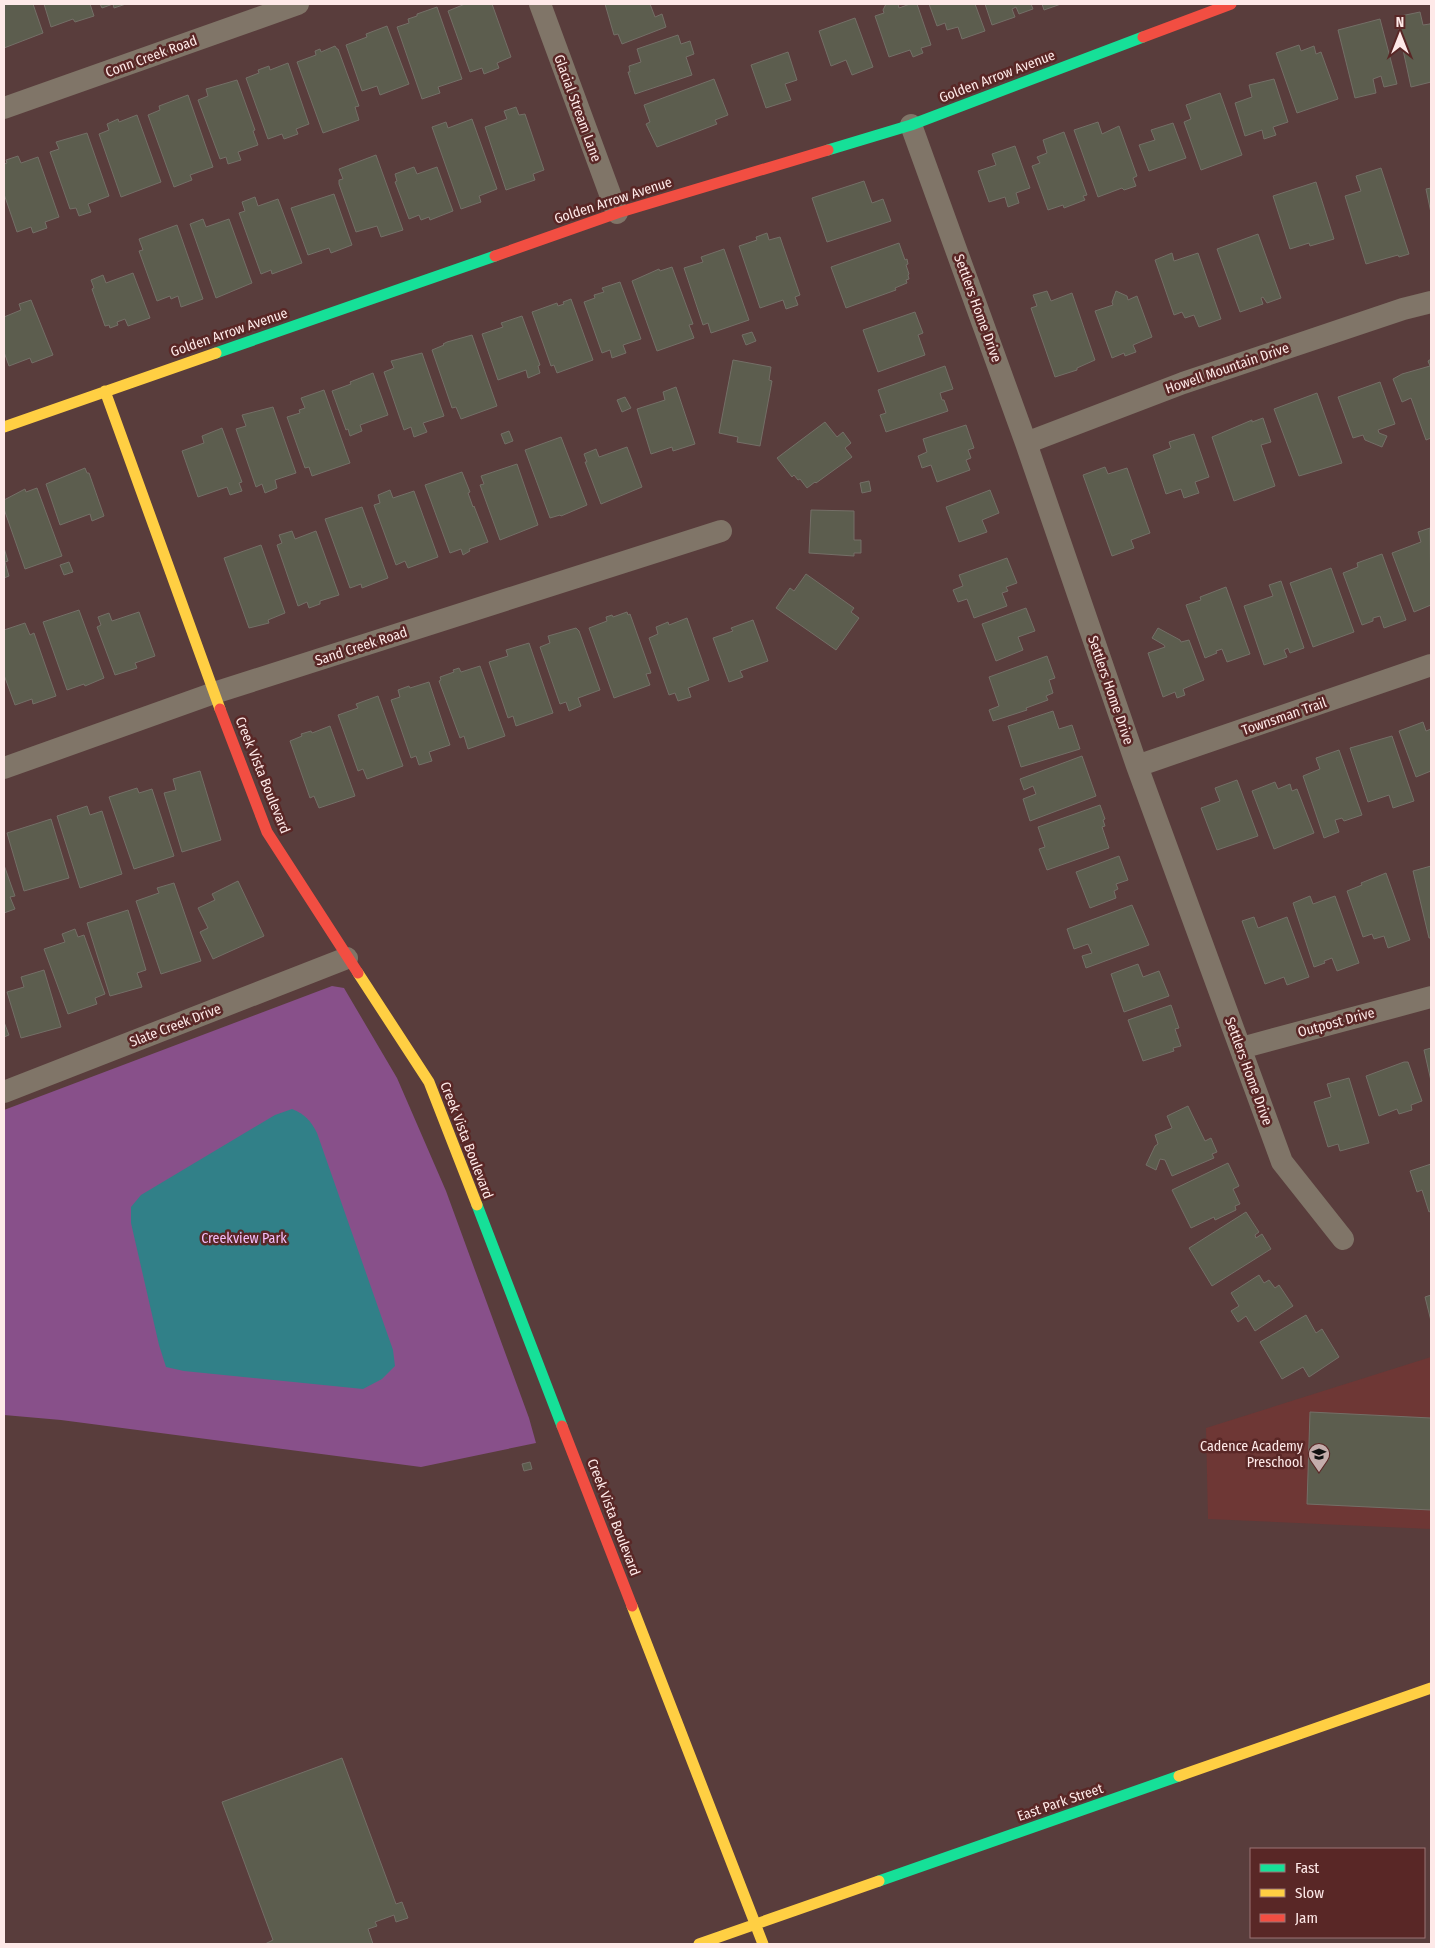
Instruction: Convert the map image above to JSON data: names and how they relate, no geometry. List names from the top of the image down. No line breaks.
{"streets":{"street":["Conn Creek Road","Golden Arrow Avenue","Glacial Stream Lane","Settlers Home Drive","Howell Mountain Drive","Sand Creek Road","Townsman Trail","Creek Vista Boulevard","Outpost Drive","Slate Creek Drive","East Park Street"]},"crossings":[["Golden Arrow Avenue","Glacial Stream Lane"],["Golden Arrow Avenue","Settlers Home Drive"],["Golden Arrow Avenue","Creek Vista Boulevard"],["Settlers Home Drive","Howell Mountain Drive"],["Settlers Home Drive","Townsman Trail"],["Settlers Home Drive","Outpost Drive"],["Sand Creek Road","Creek Vista Boulevard"],["Creek Vista Boulevard","Slate Creek Drive"],["Creek Vista Boulevard","East Park Street"]],"parks":["Creekview Park"],"places":{"school or university":["Cadence Academy Preschool"]},"legend":["Fast","Slow","Jam"],"north":"top"}
